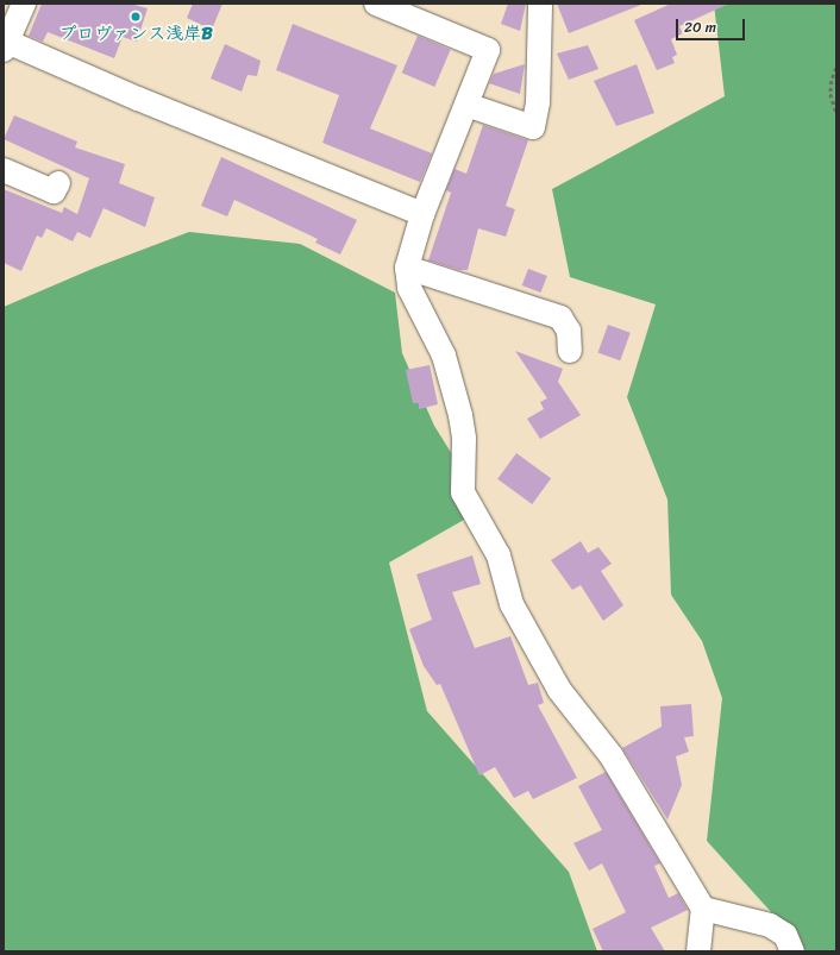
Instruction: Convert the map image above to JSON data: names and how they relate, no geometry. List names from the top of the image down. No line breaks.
{"places":["プロヴァンス浅岸B"],"scale_bar":"20 m"}
